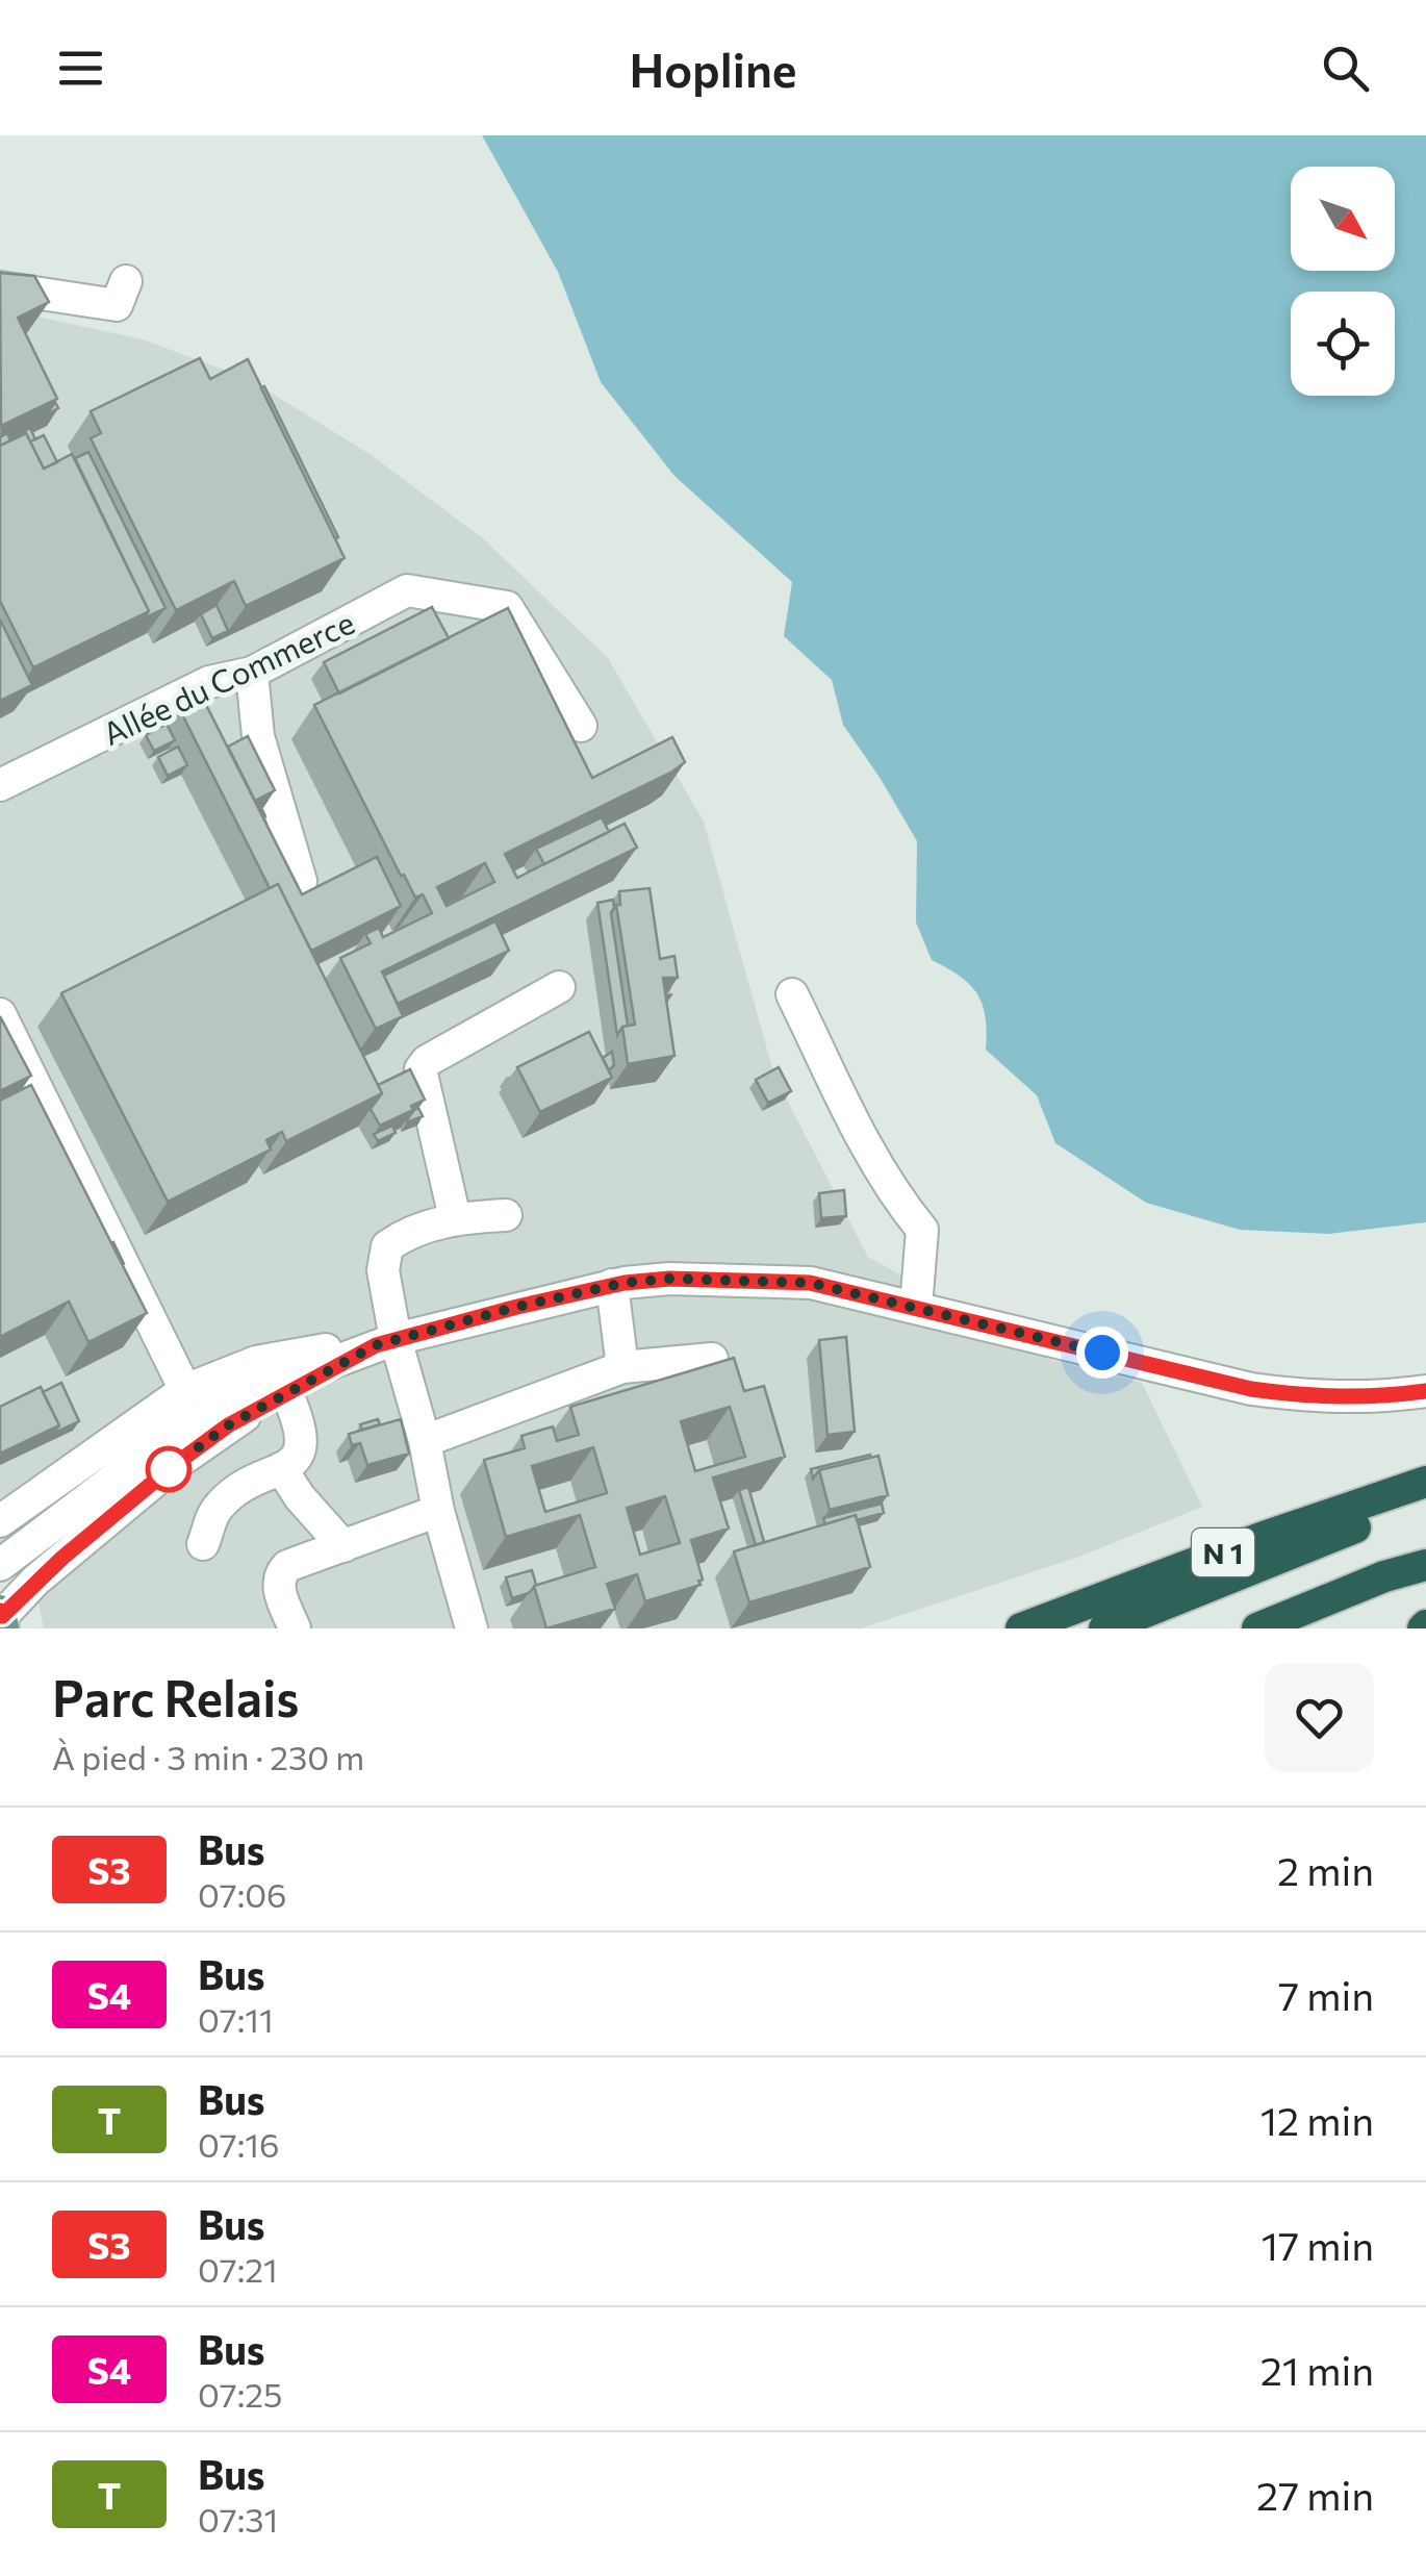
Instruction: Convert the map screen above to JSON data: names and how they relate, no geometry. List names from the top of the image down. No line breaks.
{"streets":{"highway":["N 1"],"street":["Allée du Commerce"]},"lines":["bus line S3"],"north":"bottom right","page":{"header":"Hopline","heading":["Parc Relais","À pied · 3 min · 230 m"],"list":[{"mark":"S3","name":"Bus","note":"07:06","value":"2 min"},{"mark":"S4","name":"Bus","note":"07:11","value":"7 min"},{"mark":"T","name":"Bus","note":"07:16","value":"12 min"},{"mark":"S3","name":"Bus","note":"07:21","value":"17 min"},{"mark":"S4","name":"Bus","note":"07:25","value":"21 min"},{"mark":"T","name":"Bus","note":"07:31","value":"27 min"}]}}
